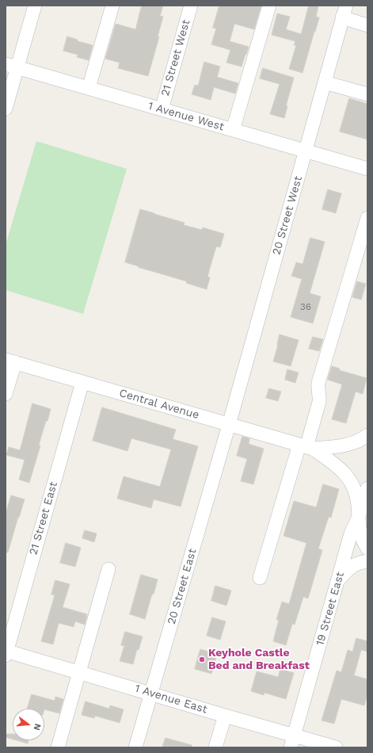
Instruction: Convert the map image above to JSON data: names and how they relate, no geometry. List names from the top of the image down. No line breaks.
{"streets":{"street":["21 Street West","1 Avenue West","20 Street West","Central Avenue","21 Street East","20 Street East","19 Street East","1 Avenue East"]},"crossings":[["21 Street West","1 Avenue West"],["1 Avenue West","20 Street West"],["20 Street West","Central Avenue"],["20 Street West","20 Street East"],["Central Avenue","21 Street East"],["Central Avenue","20 Street East"],["Central Avenue","19 Street East"],["21 Street East","1 Avenue East"],["20 Street East","1 Avenue East"],["19 Street East","1 Avenue East"]],"places":["Keyhole Castle Bed and Breakfast"],"house_numbers":["36"],"north":"right"}
